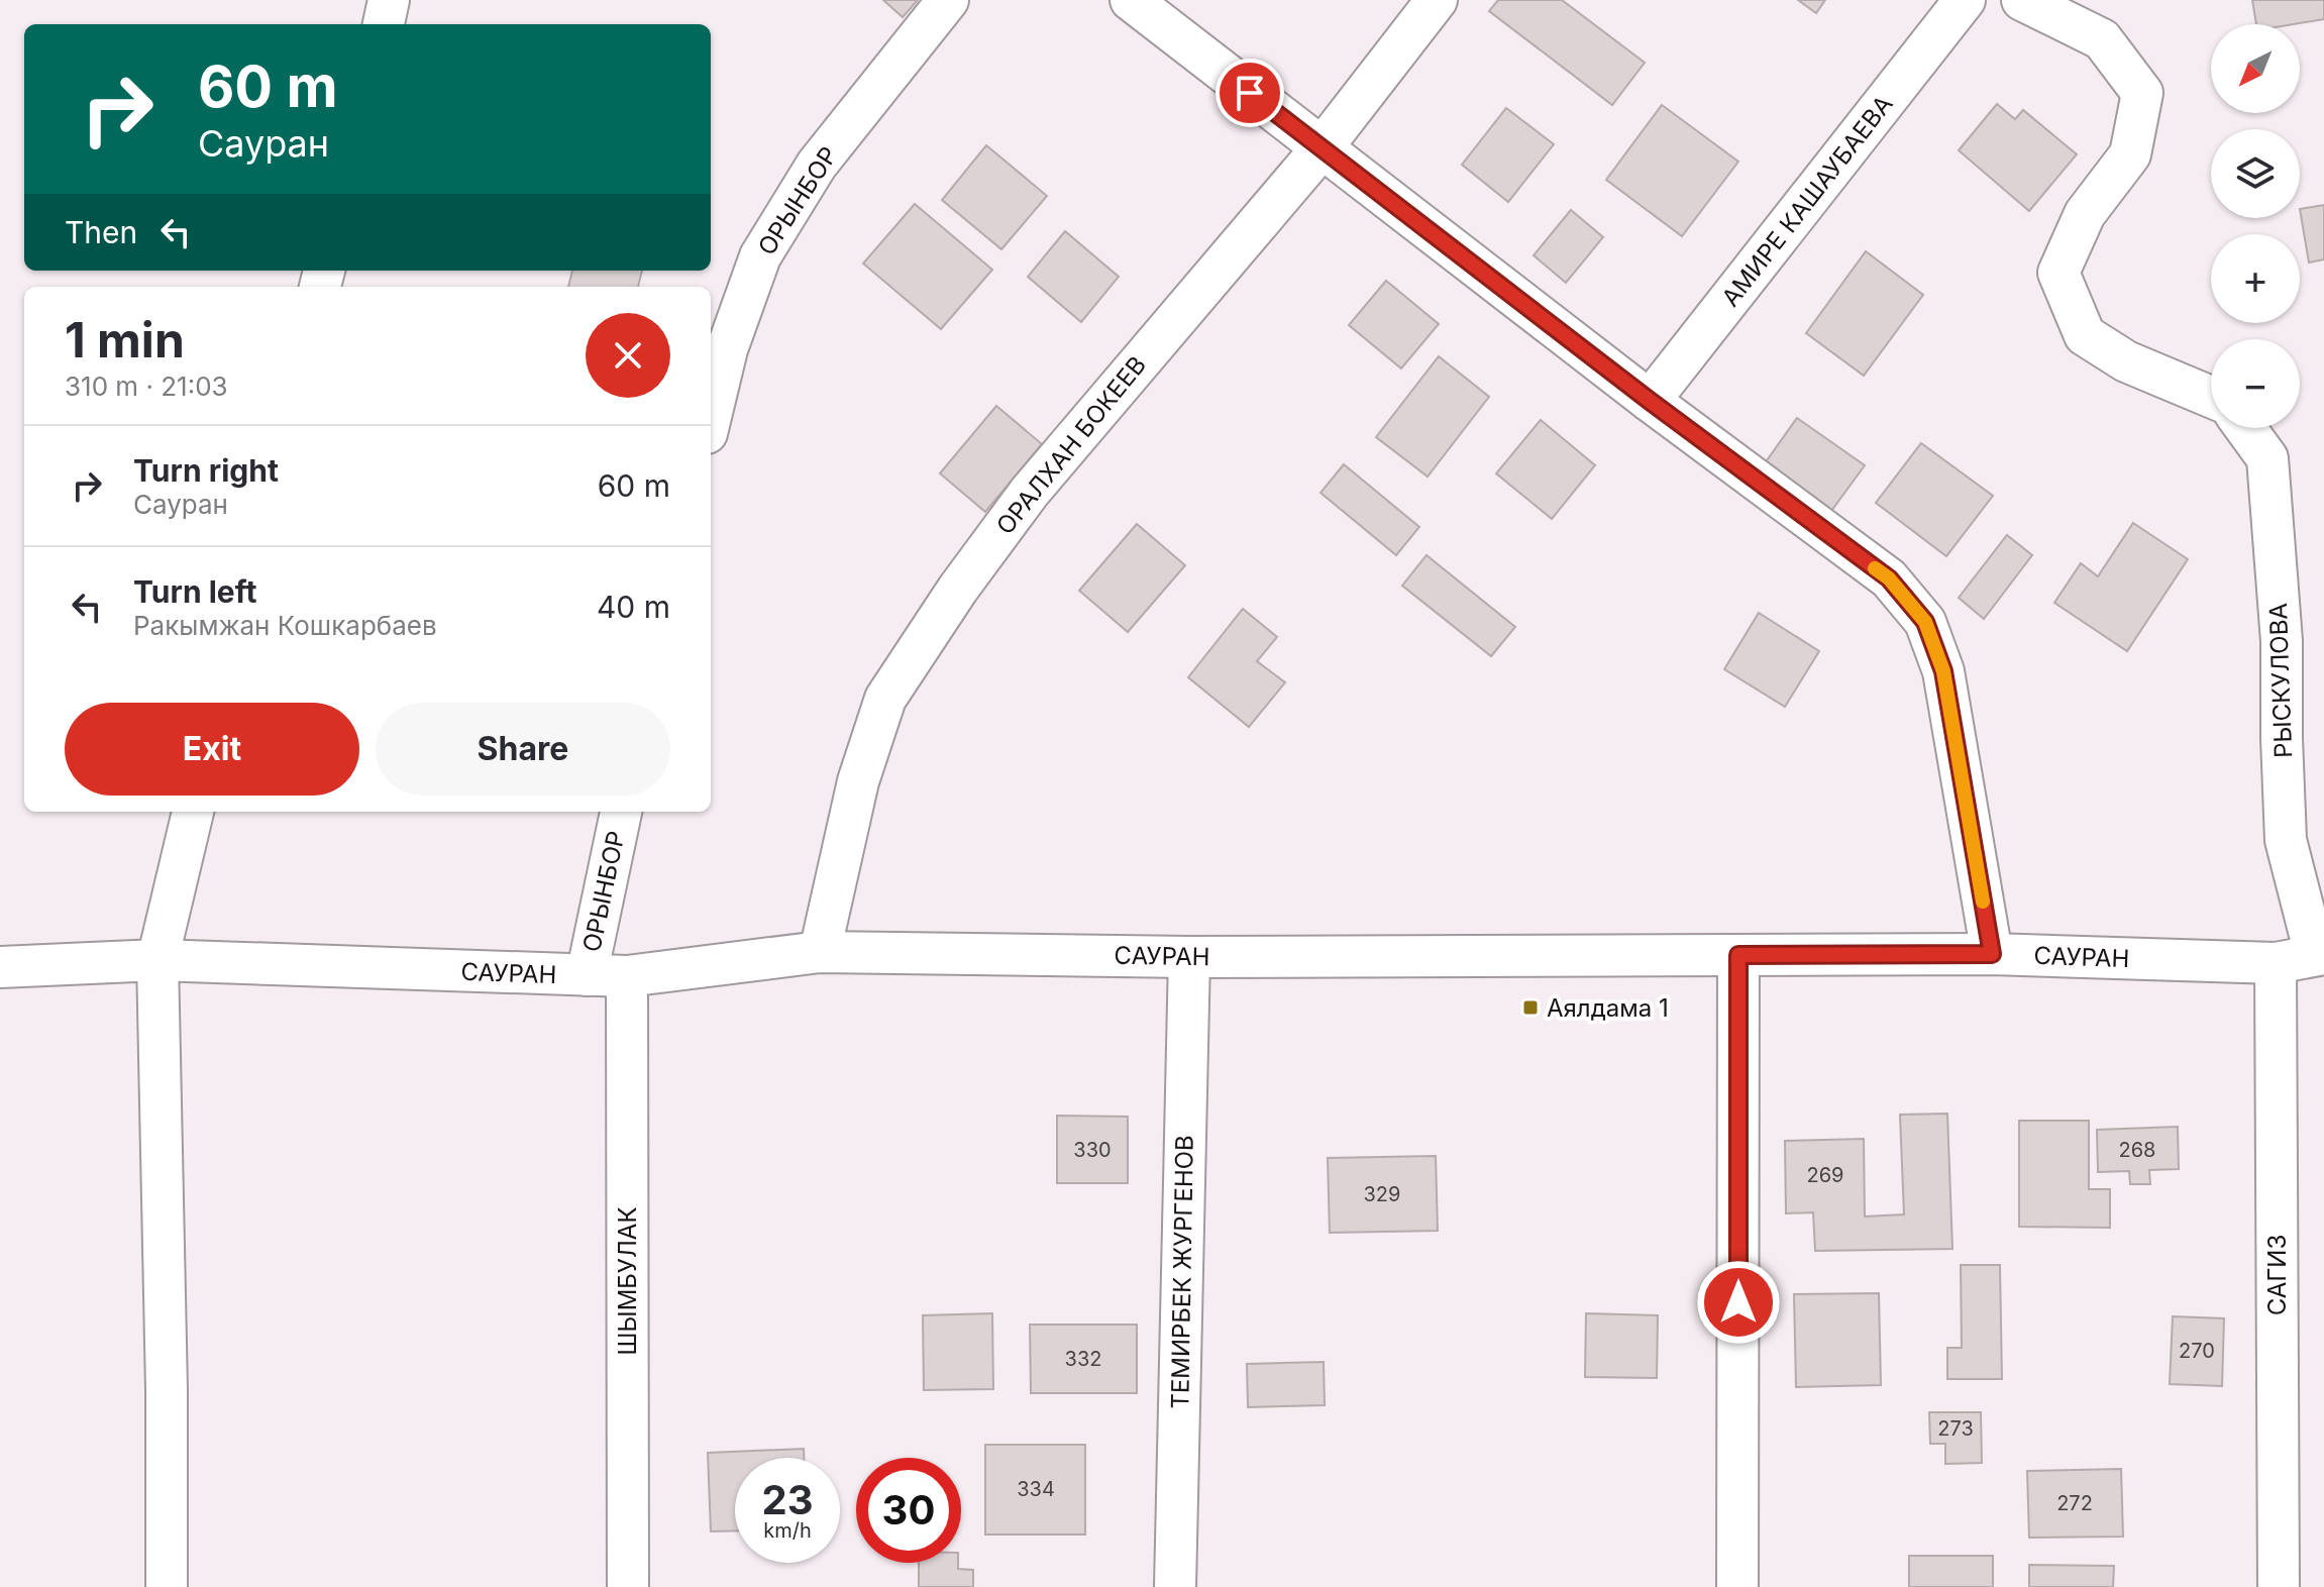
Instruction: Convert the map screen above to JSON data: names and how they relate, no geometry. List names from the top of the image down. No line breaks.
{"streets":{"street":["ОРЫНБОР","АМИРЕ КАШАУБАЕВА","ОРАЛХАН БОКЕЕВ","РЫСКУЛОВА","САУРАН","ТЕМИРБЕК ЖУРГЕНОВ","САГИЗ","ШЫМБУЛАК"]},"crossings":[["ОРЫНБОР","САУРАН"],["ОРАЛХАН БОКЕЕВ","САУРАН"],["РЫСКУЛОВА","САУРАН"],["САУРАН","ТЕМИРБЕК ЖУРГЕНОВ"],["САУРАН","САГИЗ"],["САУРАН","ШЫМБУЛАК"]],"places":{"transit":["Аялдама 1"]},"house_numbers":["330","268","269","329","270","332","273","334","272"],"north":"bottom left","page":{"map_buttons":["+","−"],"turn":["60 m","Сауран"],"then":"Then","heading":["1 min","310 m · 21:03"],"list":[{"name":"Turn right","note":"Сауран","value":"60 m"},{"name":"Turn left","note":"Ракымжан Кошкарбаев","value":"40 m"}],"buttons":["Exit","Share"],"speed":"23 km/h","limit":"30"}}
